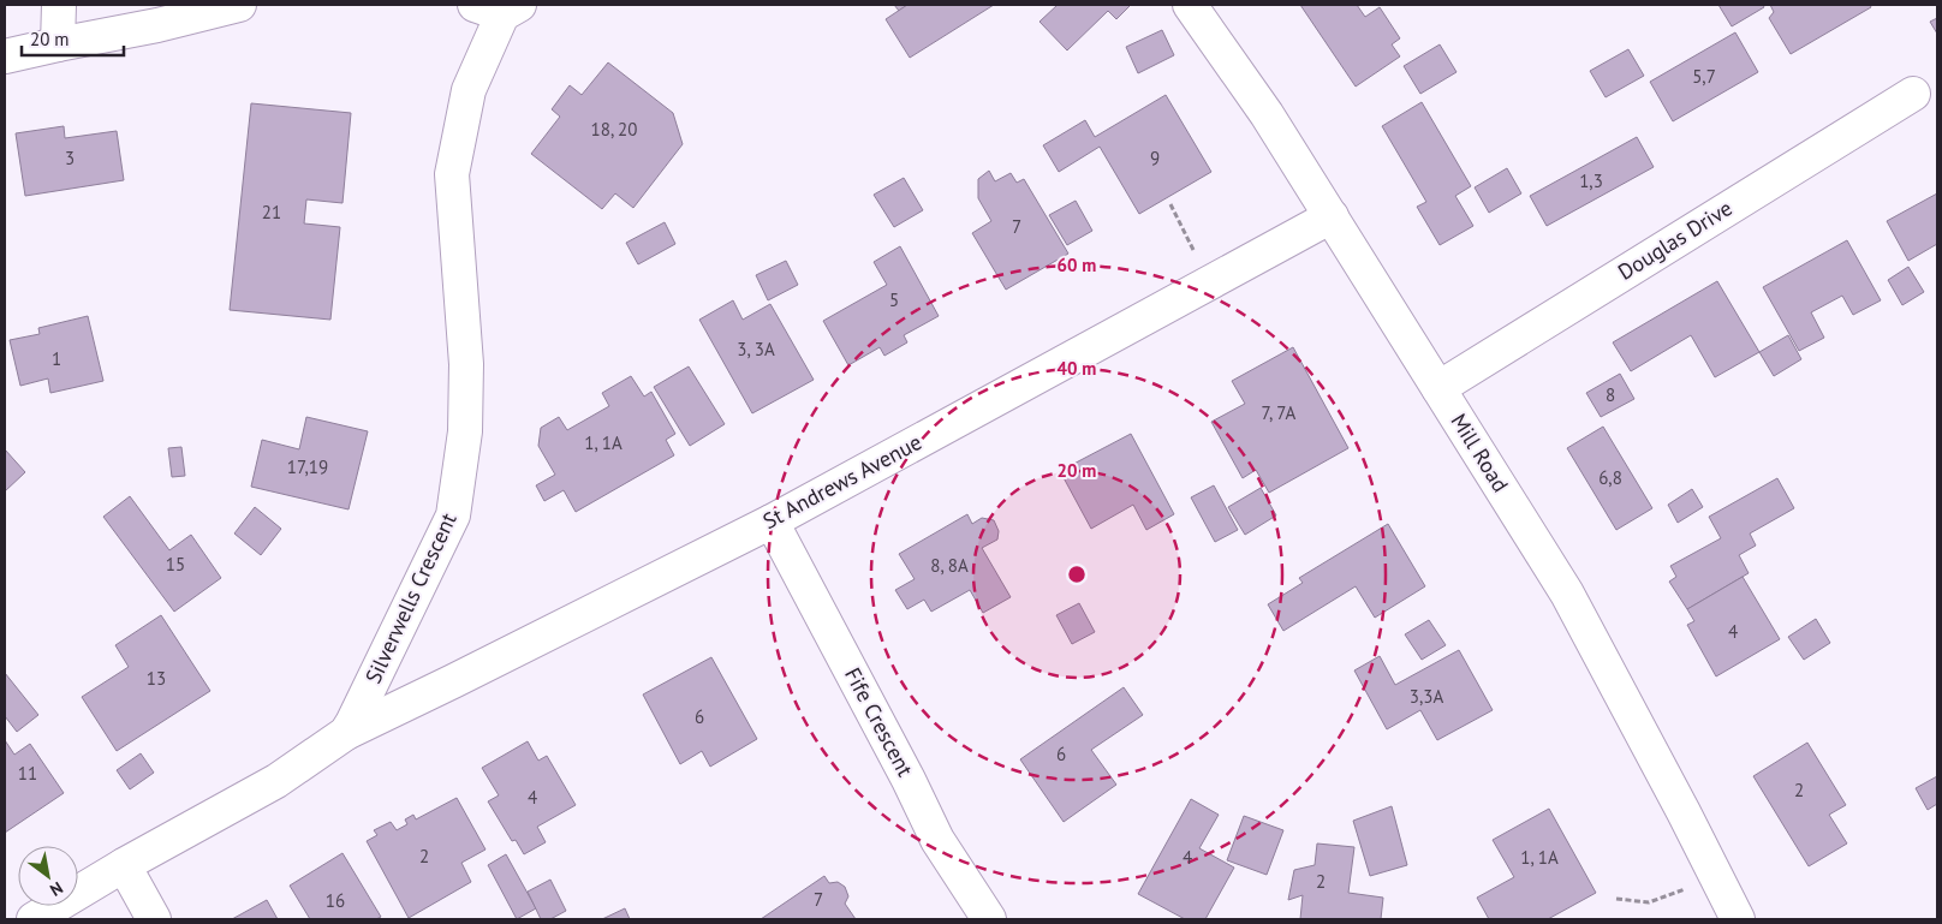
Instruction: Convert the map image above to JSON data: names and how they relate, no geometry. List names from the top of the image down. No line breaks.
{"streets":{"street":["Douglas Drive","Mill Road","St Andrews Avenue","Silverwells Crescent","Fife Crescent"]},"crossings":[["Douglas Drive","Mill Road"],["Mill Road","St Andrews Avenue"],["St Andrews Avenue","Silverwells Crescent"],["St Andrews Avenue","Fife Crescent"]],"house_numbers":["5,7","18, 20","3","9","1,3","21","7","5","3, 3A","1","8","7, 7A","1, 1A","17,19","6,8","15","8, 8A","4","13","3,3A","6","6","11","2","4","2","4","1, 1A","2","7","16"],"scale_bar":"20 m","north":"bottom right","rings":["60 m","40 m","20 m"]}
